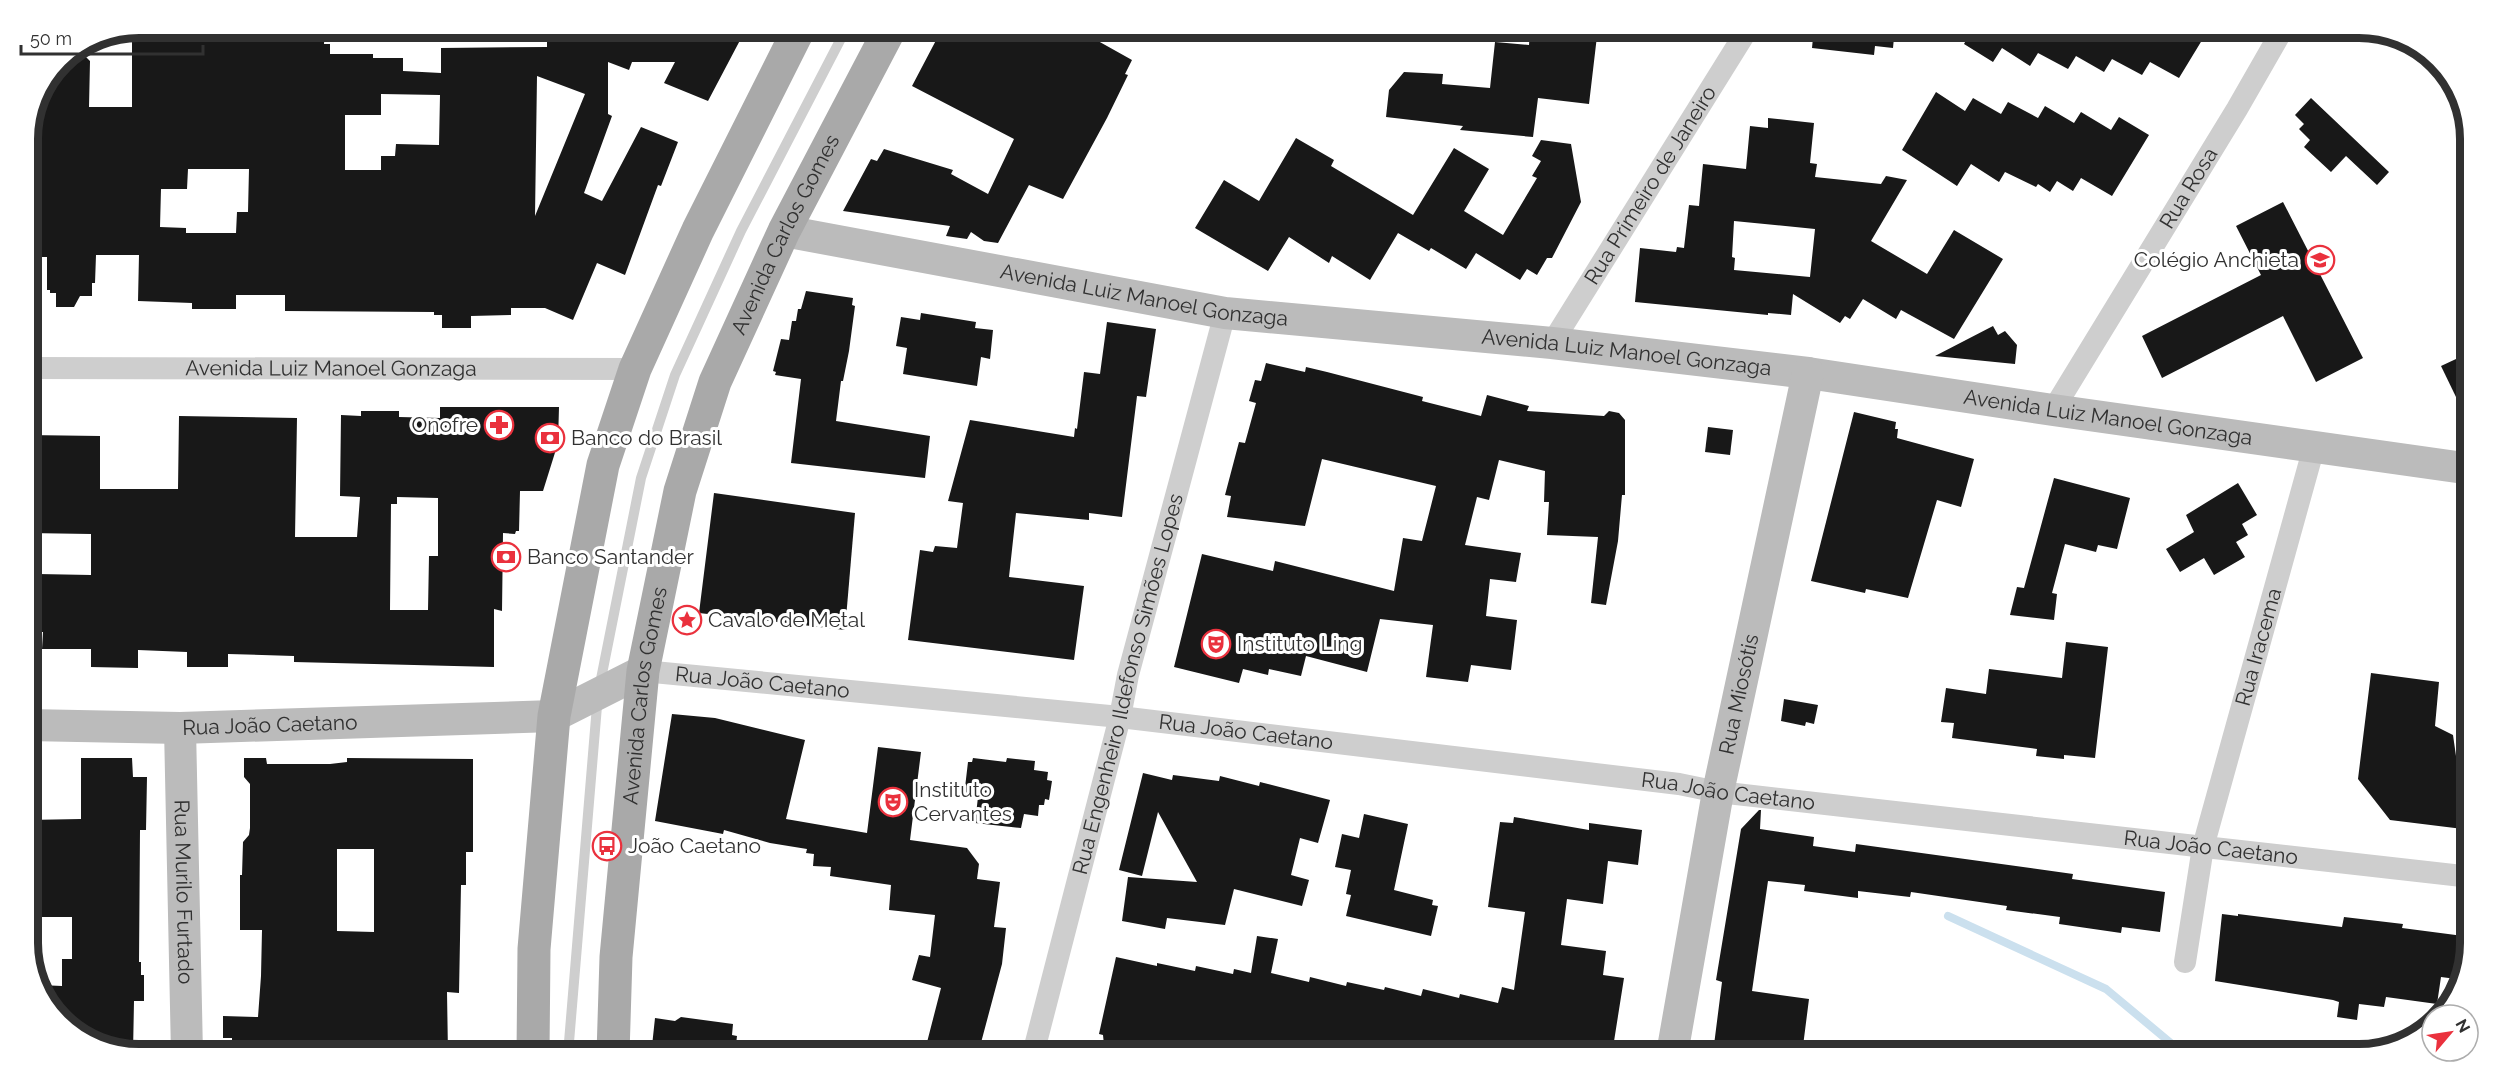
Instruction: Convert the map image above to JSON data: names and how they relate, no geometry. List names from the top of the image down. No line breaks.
{"streets":{"main road":["Avenida Carlos Gomes"],"street":["Rua Primeiro de Janeiro","Rua Rosa","Avenida Luiz Manoel Gonzaga","Rua Iracema","Rua João Caetano","Rua Engenheiro Ildefonso Simões Lopes","Rua Miosótis","Rua Murilo Furtado"]},"crossings":[["Rua Primeiro de Janeiro","Avenida Luiz Manoel Gonzaga"],["Rua Rosa","Avenida Luiz Manoel Gonzaga"],["Avenida Carlos Gomes","Avenida Luiz Manoel Gonzaga"],["Avenida Carlos Gomes","Rua João Caetano"],["Avenida Luiz Manoel Gonzaga","Rua Iracema"],["Avenida Luiz Manoel Gonzaga","Rua Engenheiro Ildefonso Simões Lopes"],["Avenida Luiz Manoel Gonzaga","Rua Miosótis"],["Rua Iracema","Rua João Caetano"],["Rua João Caetano","Rua Engenheiro Ildefonso Simões Lopes"],["Rua João Caetano","Rua Miosótis"],["Rua João Caetano","Rua Murilo Furtado"]],"places":{"school or university":["Colégio Anchieta"],"pharmacy":["Onofre"],"bank":["Banco do Brasil","Banco Santander"],"place":["Cavalo de Metal"],"theatre":["Instituto Ling","Instituto Cervantes"],"bus stop":["João Caetano"]},"scale_bar":"50 m","north":"top right"}
